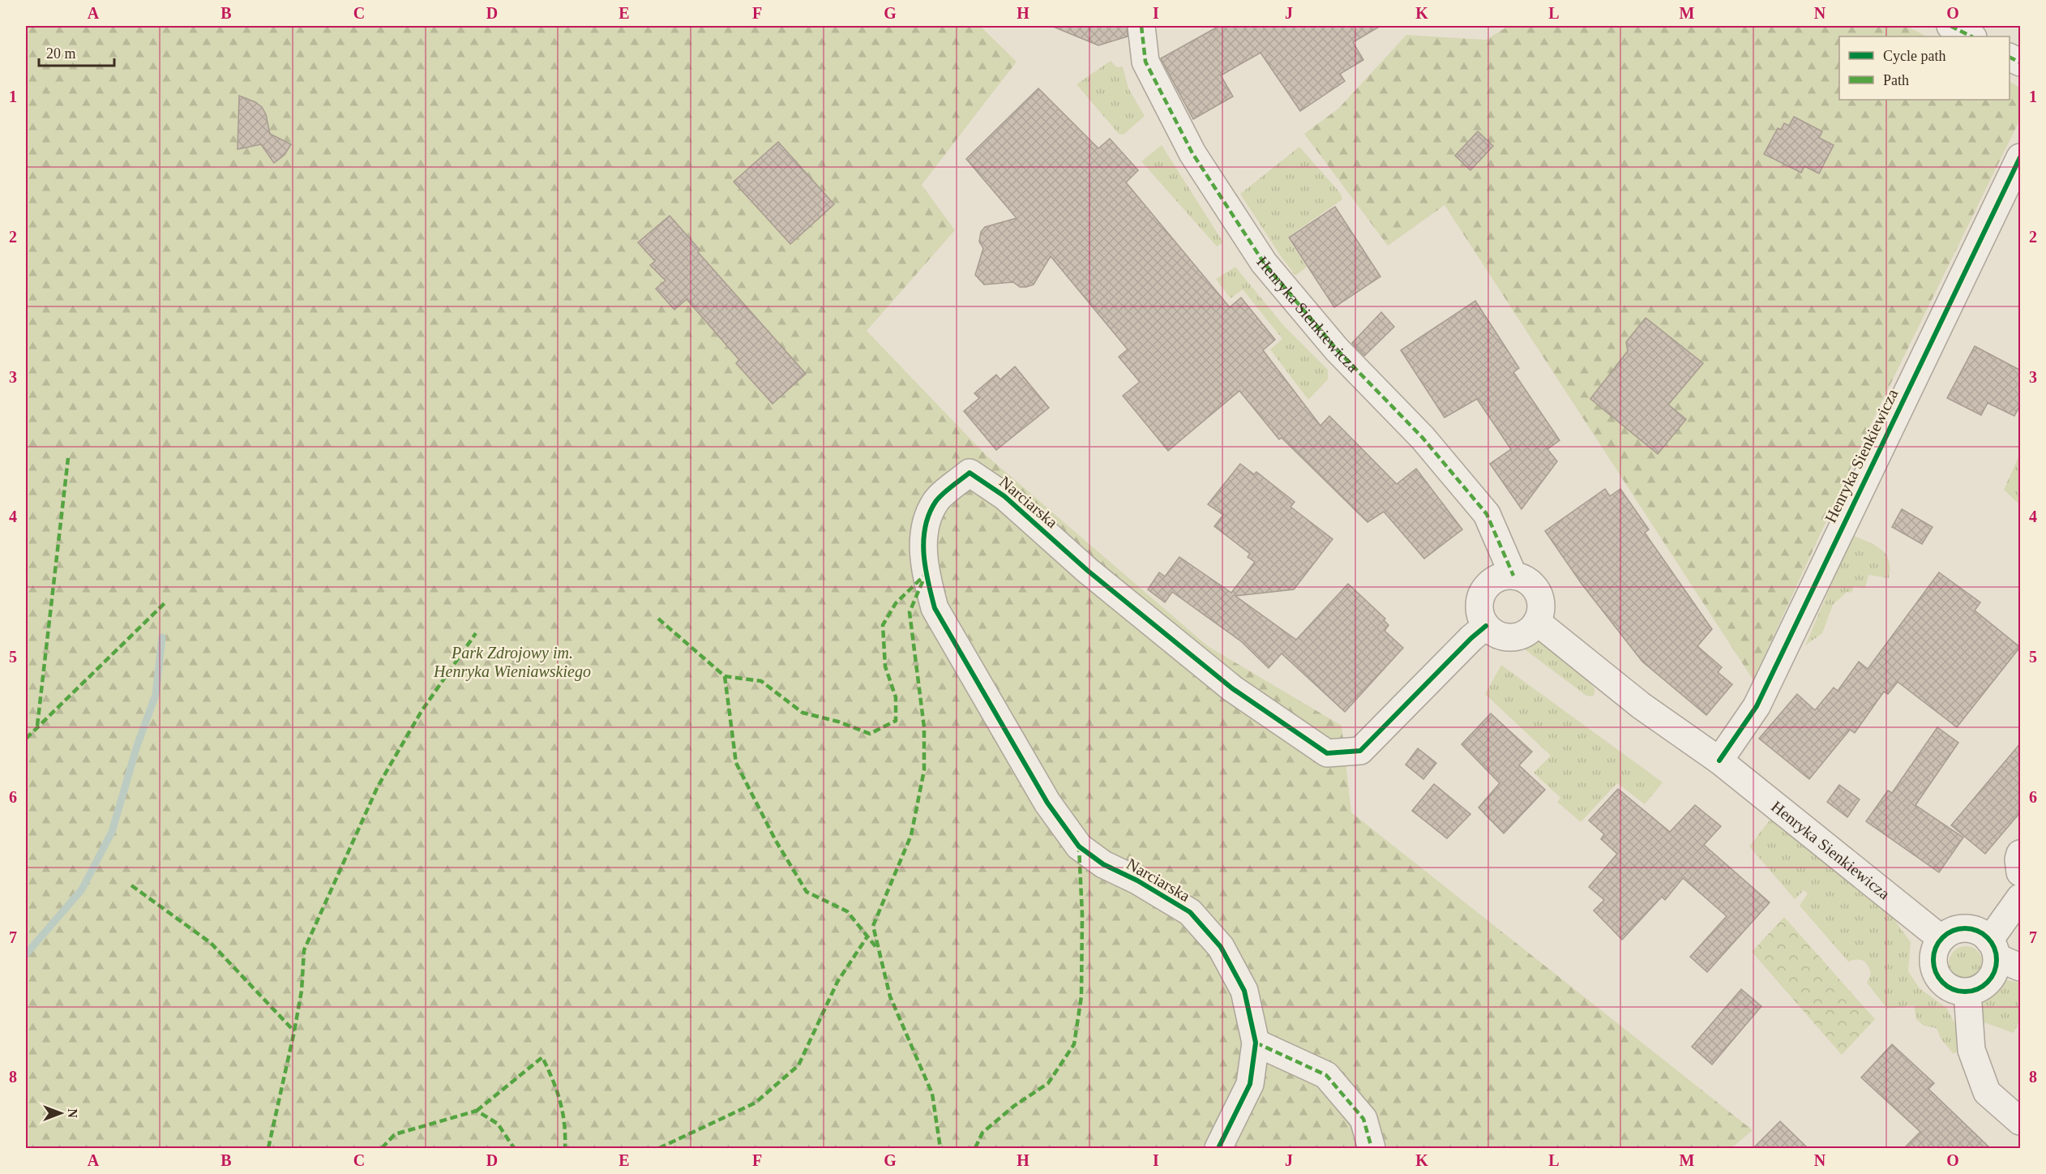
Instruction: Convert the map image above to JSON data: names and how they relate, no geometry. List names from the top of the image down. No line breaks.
{"streets":{"street":["Henryka Sienkiewicza","Narciarska"]},"crossings":[["Henryka Sienkiewicza","Narciarska"]],"parks":["Park Zdrojowy im. Henryka Wieniawskiego"],"legend":["Cycle path","Path"],"scale_bar":"20 m","north":"right","grid":{"columns":["A","B","C","D","E","F","G","H","I","J","K","L","M","N","O"],"rows":["1","2","3","4","5","6","7","8"]}}
